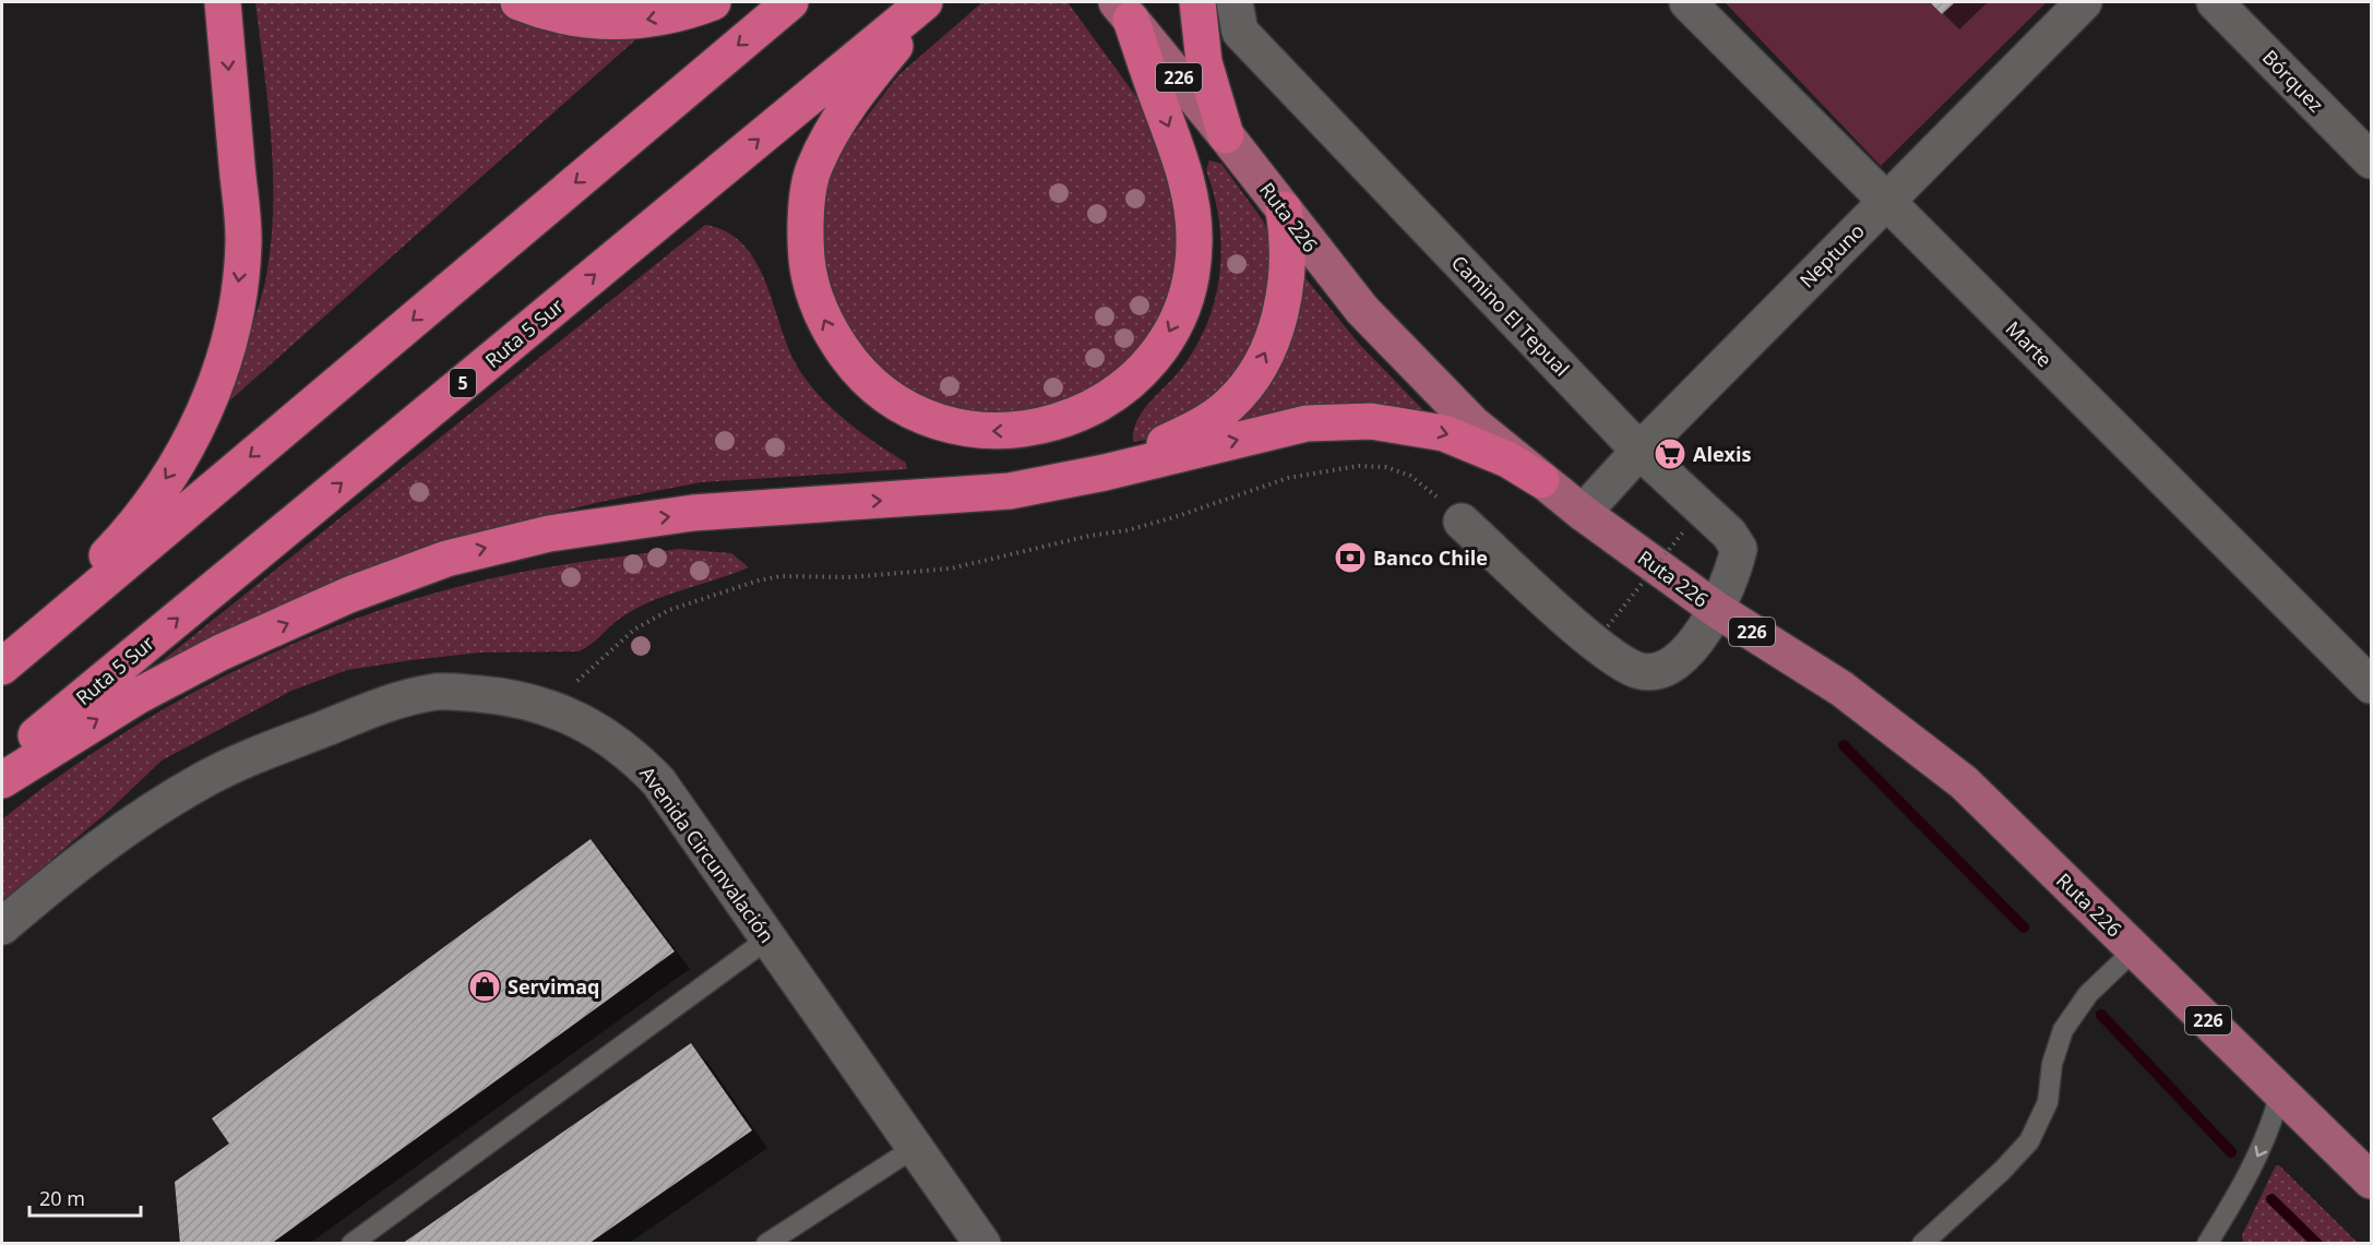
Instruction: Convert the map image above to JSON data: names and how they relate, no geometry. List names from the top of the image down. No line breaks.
{"streets":{"highway":["Ruta 5 Sur","5"],"main road":["226","Ruta 226"],"street":["Bórquez","Neptuno","Camino El Tepual","Marte","Avenida Circunvalación"]},"crossings":[["Ruta 226","Neptuno"],["Ruta 226","Camino El Tepual"],["Neptuno","Camino El Tepual"],["Neptuno","Marte"]],"places":{"supermarket":["Alexis"],"bank":["Banco Chile"],"shop":["Servimaq"]},"scale_bar":"20 m"}
